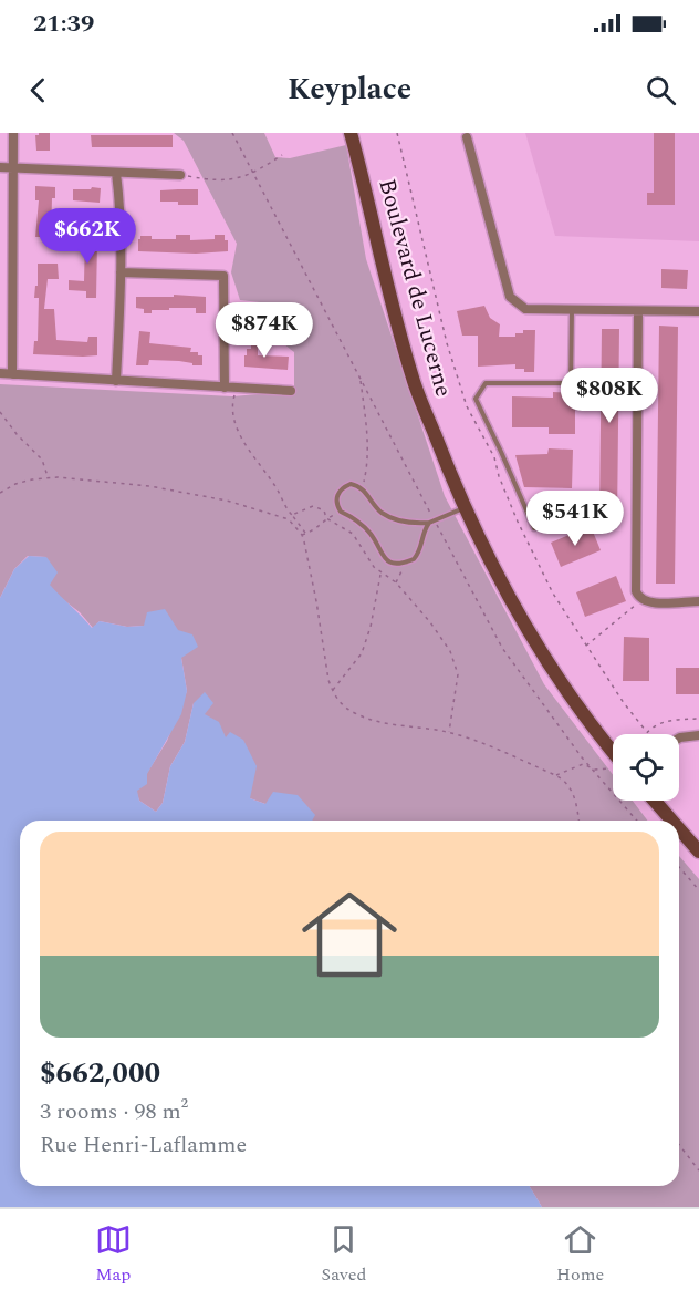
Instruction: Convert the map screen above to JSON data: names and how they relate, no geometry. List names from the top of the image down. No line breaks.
{"streets":{"main road":["Boulevard de Lucerne"]},"page":{"status":"21:39","header":"Keyplace","price":["$662K","$874K","$808K","$541K"],"list":[{"name":"$662,000","note":"3 rooms · 98 m² · Rue Henri-Laflamme"}],"tabs":["Map","Saved","Home"]}}
